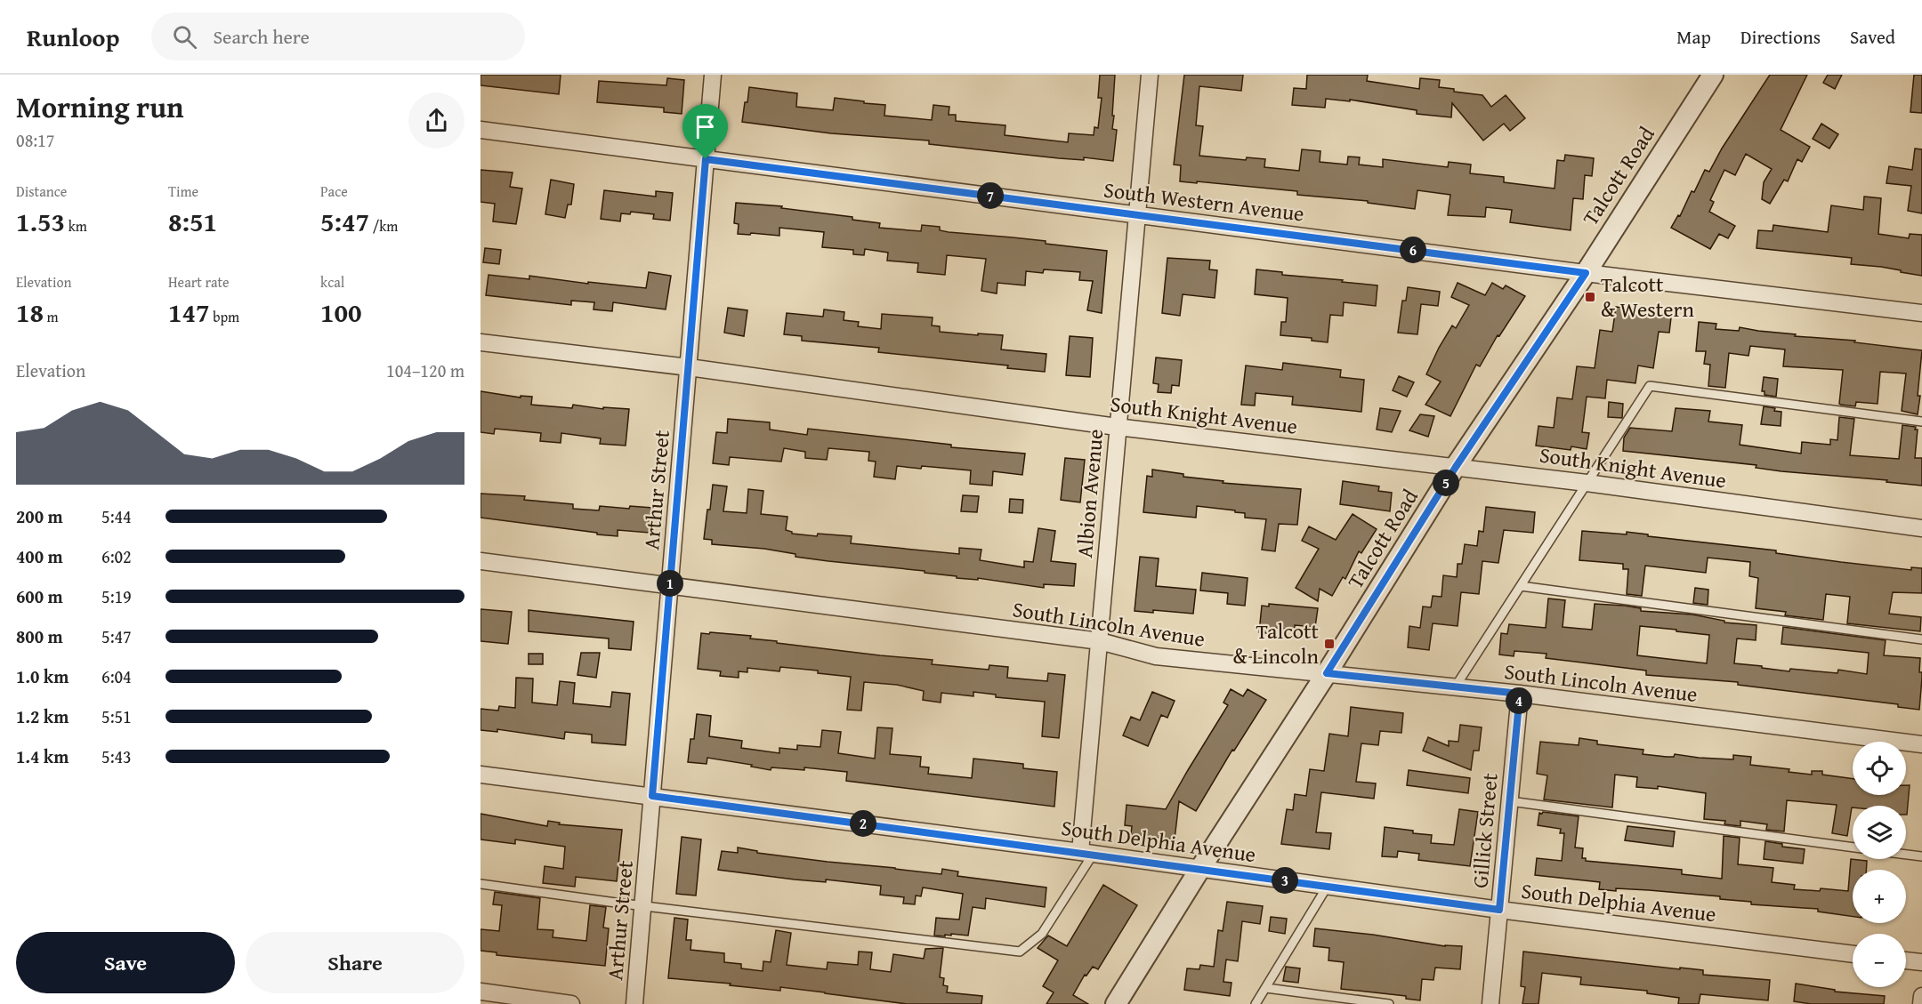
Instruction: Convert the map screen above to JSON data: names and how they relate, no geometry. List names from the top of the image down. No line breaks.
{"streets":{"street":["Talcott Road","South Western Avenue","South Knight Avenue","Arthur Street","Albion Avenue","South Lincoln Avenue","Gillick Street","South Delphia Avenue"]},"crossings":[["Talcott Road","South Western Avenue"],["Talcott Road","South Knight Avenue"],["Talcott Road","South Lincoln Avenue"],["Talcott Road","South Delphia Avenue"],["South Western Avenue","Arthur Street"],["South Western Avenue","Albion Avenue"],["South Knight Avenue","Arthur Street"],["South Knight Avenue","Albion Avenue"],["Arthur Street","South Lincoln Avenue"],["Arthur Street","South Delphia Avenue"],["Albion Avenue","South Lincoln Avenue"],["Albion Avenue","South Delphia Avenue"],["South Lincoln Avenue","Gillick Street"],["Gillick Street","South Delphia Avenue"]],"places":{"transit":["Talcott & Western","Talcott & Lincoln"]},"page":{"header":"Runloop","search":"Search here","nav":["Map","Directions","Saved"],"heading":["Morning run","08:17"],"stats":[["Distance","1.53 km"],["Time","8:51"],["Pace","5:47 /km"],["Elevation","18 m"],["Heart rate","147 bpm"],["kcal","100"]],"pins":["7","6","5","1","4","2","3"],"chart":["Elevation","104–120 m"],"list":[{"name":"200 m","note":"5:44"},{"name":"400 m","note":"6:02"},{"name":"600 m","note":"5:19"},{"name":"800 m","note":"5:47"},{"name":"1.0 km","note":"6:04"},{"name":"1.2 km","note":"5:51"},{"name":"1.4 km","note":"5:43"}],"map_buttons":["+","−"],"buttons":["Save","Share"]}}
